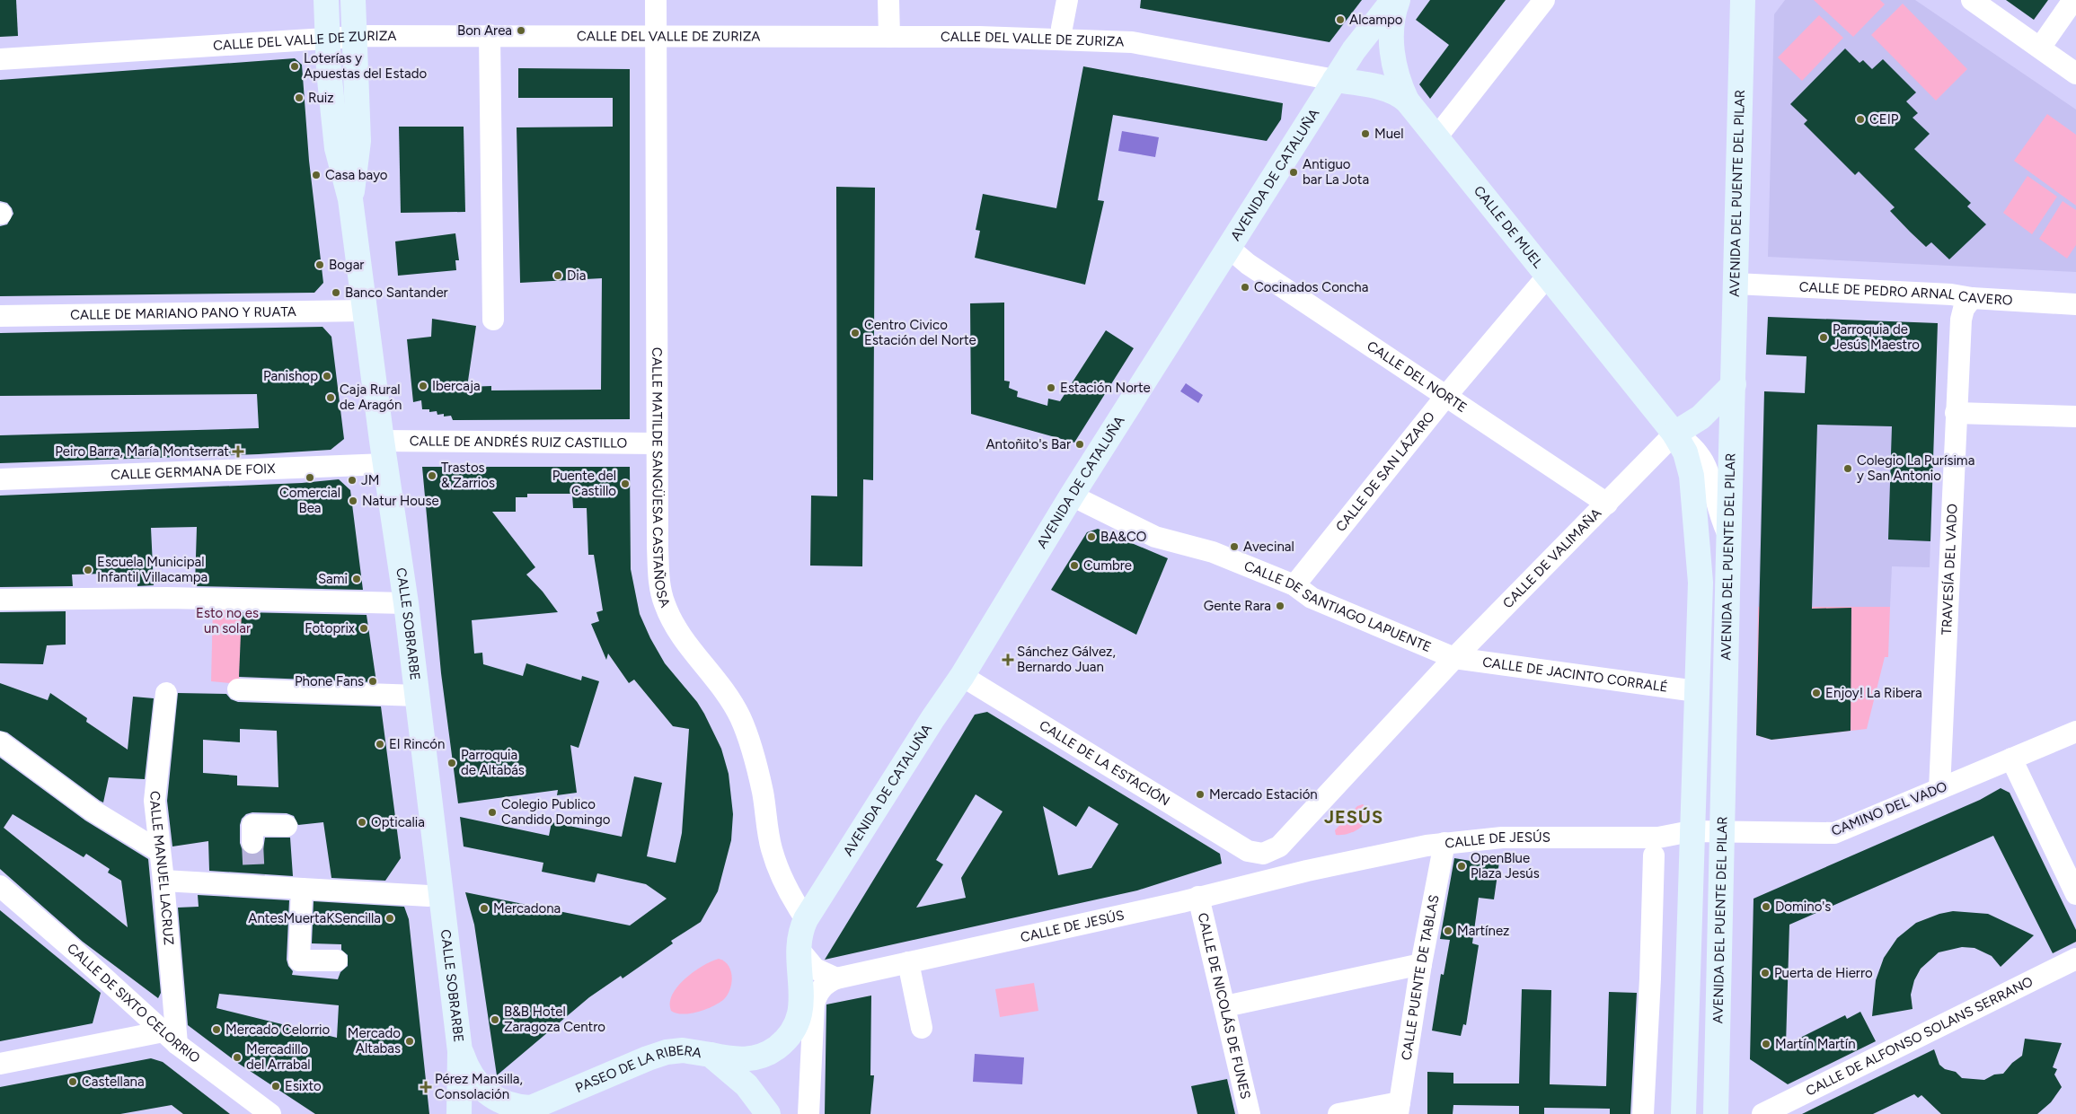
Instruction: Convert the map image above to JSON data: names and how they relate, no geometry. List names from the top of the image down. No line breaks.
{"streets":{"main road":["AVENIDA DE CATALUÑA","AVENIDA DEL PUENTE DEL PILAR","CALLE DE MUEL","CALLE SOBRARBE","PASEO DE LA RIBERA"],"street":["CALLE DEL VALLE DE ZURIZA","CALLE DE PEDRO ARNAL CAVERO","CALLE DE MARIANO PANO Y RUATA","CALLE DEL NORTE","CALLE DE ANDRÉS RUIZ CASTILLO","CALLE DE SAN LÁZARO","CALLE GERMANA DE FOIX","CALLE MATILDE SANGÜESA CASTAÑOSA","CALLE DE VALIMAÑA","TRAVESÍA DEL VADO","CALLE DE SANTIAGO LAPUENTE","CALLE DE JACINTO CORRALÉ","CALLE DE LA ESTACIÓN","CAMINO DEL VADO","CALLE DE JESÚS","CALLE MANUEL LACRUZ","CALLE PUENTE DE TABLAS","CALLE DE SIXTO CELORRIO","CALLE DE NICOLÁS DE FUNES","CALLE DE ALFONSO SOLANS SERRANO"]},"crossings":[["CALLE DEL VALLE DE ZURIZA","AVENIDA DE CATALUÑA"],["CALLE DEL VALLE DE ZURIZA","CALLE MATILDE SANGÜESA CASTAÑOSA"],["AVENIDA DE CATALUÑA","CALLE DEL NORTE"],["AVENIDA DE CATALUÑA","CALLE MATILDE SANGÜESA CASTAÑOSA"],["AVENIDA DE CATALUÑA","CALLE DE SANTIAGO LAPUENTE"],["AVENIDA DE CATALUÑA","CALLE DE LA ESTACIÓN"],["AVENIDA DE CATALUÑA","PASEO DE LA RIBERA"],["AVENIDA DEL PUENTE DEL PILAR","CALLE DE MUEL"],["AVENIDA DEL PUENTE DEL PILAR","CALLE DE PEDRO ARNAL CAVERO"],["AVENIDA DEL PUENTE DEL PILAR","CALLE DE VALIMAÑA"],["AVENIDA DEL PUENTE DEL PILAR","CALLE DE JACINTO CORRALÉ"],["AVENIDA DEL PUENTE DEL PILAR","CAMINO DEL VADO"],["AVENIDA DEL PUENTE DEL PILAR","CALLE DE JESÚS"],["CALLE DE MUEL","CALLE DE SAN LÁZARO"],["CALLE DE MUEL","CALLE DE VALIMAÑA"],["CALLE DE PEDRO ARNAL CAVERO","TRAVESÍA DEL VADO"],["CALLE DE MARIANO PANO Y RUATA","CALLE SOBRARBE"],["CALLE DEL NORTE","CALLE DE SAN LÁZARO"],["CALLE DEL NORTE","CALLE DE VALIMAÑA"],["CALLE DE ANDRÉS RUIZ CASTILLO","CALLE MATILDE SANGÜESA CASTAÑOSA"],["CALLE DE ANDRÉS RUIZ CASTILLO","CALLE SOBRARBE"],["CALLE DE SAN LÁZARO","CALLE DE SANTIAGO LAPUENTE"],["CALLE GERMANA DE FOIX","CALLE SOBRARBE"],["CALLE DE VALIMAÑA","CALLE DE SANTIAGO LAPUENTE"],["CALLE DE VALIMAÑA","CALLE DE JACINTO CORRALÉ"],["TRAVESÍA DEL VADO","CAMINO DEL VADO"],["CALLE DE SANTIAGO LAPUENTE","CALLE DE JACINTO CORRALÉ"],["CALLE SOBRARBE","PASEO DE LA RIBERA"],["CAMINO DEL VADO","CALLE DE JESÚS"],["CALLE DE JESÚS","CALLE PUENTE DE TABLAS"],["CALLE DE JESÚS","CALLE DE NICOLÁS DE FUNES"],["CALLE MANUEL LACRUZ","CALLE DE SIXTO CELORRIO"]],"districts":["JESÚS"],"parks":["Esto no es un solar"],"places":{"other":["Alcampo","Bon Area","Loterías y Apuestas del Estado","Ruiz","CEIP","Muel","Antiguo bar La Jota","Casa bayo","Bogar","Dia","Cocinados Concha","Banco Santander","Centro Civico Estación del Norte","Parroquia de Jesús Maestro","Panishop","Ibercaja","Estación Norte","Caja Rural de Aragón","Antoñito's Bar","Colegio La Purísima y San Antonio","Trastos & Zarrios","Comercial Bea","JM","Puente del Castillo","Natur House","BA&CO","Avecinal","Cumbre","Escuela Municipal Infantil Villacampa","Sami","Gente Rara","Fotoprix","Phone Fans","Enjoy! La Ribera","El Rincón","Parroquia de Altabás","Mercado Estación","Colegio Publico Candido Domingo","Opticalia","OpenBlue Plaza Jesús","Domino's","Mercadona","AntesMuertaKSencilla","Martínez","Puerta de Hierro","B&B Hotel Zaragoza Centro","Mercado Celorrio","Mercado Altabas","Martín Martín","Mercadillo del Arrabal","Castellana","Esixto"],"health":["Peiro Barra, María Montserrat","Sánchez Gálvez, Bernardo Juan","Pérez Mansilla, Consolación"]}}
